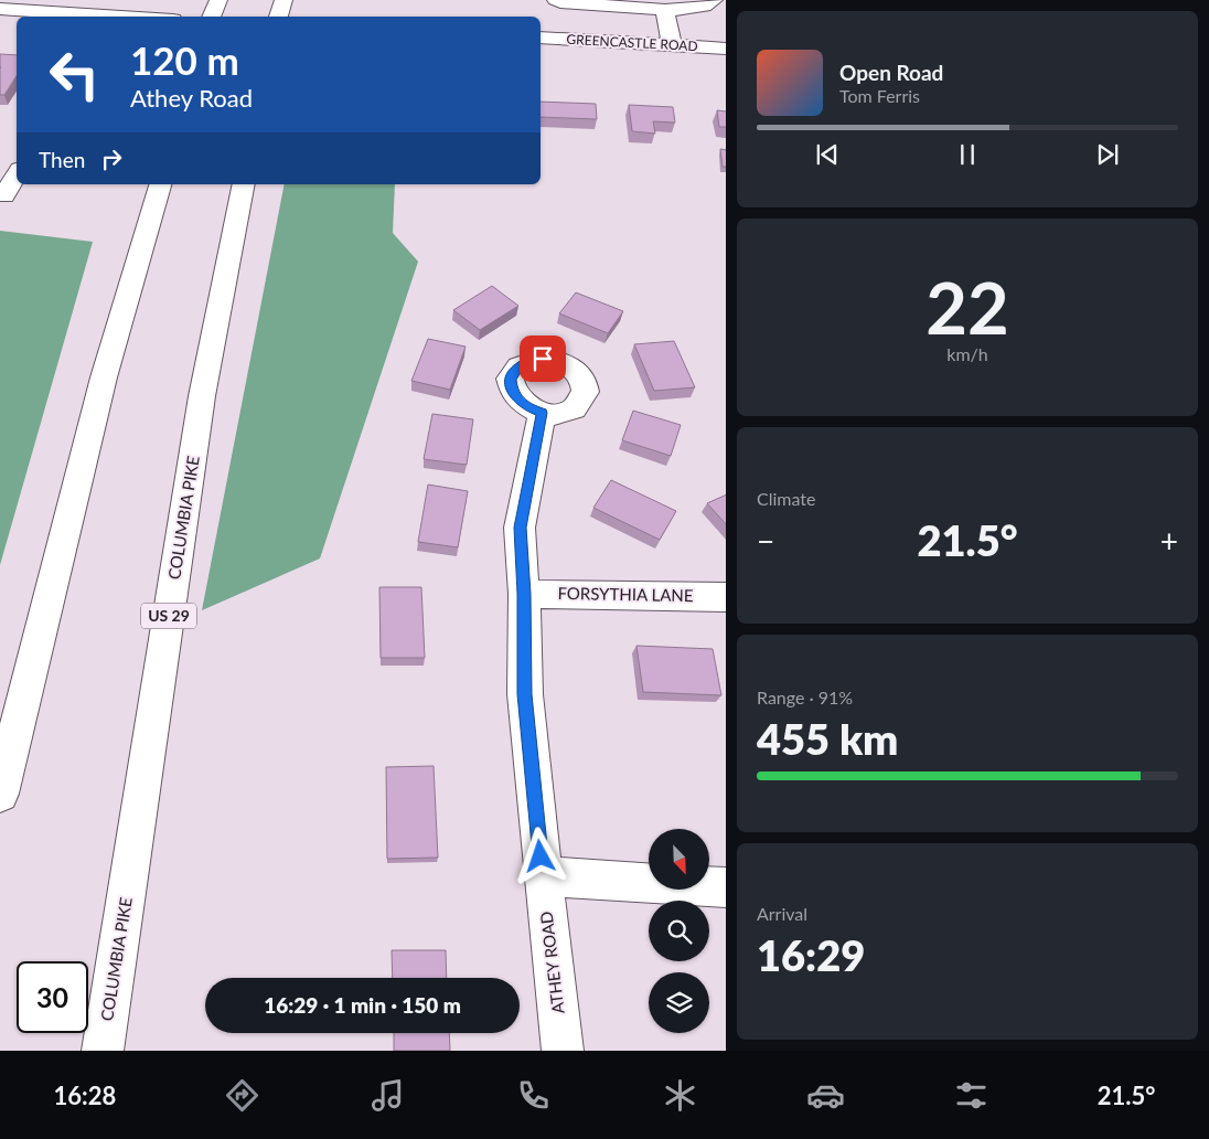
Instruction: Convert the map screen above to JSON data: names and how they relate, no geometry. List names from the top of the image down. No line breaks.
{"streets":{"main road":["GREENCASTLE ROAD","COLUMBIA PIKE","FORSYTHIA LANE","US 29","ATHEY ROAD"]},"crossings":[["FORSYTHIA LANE","ATHEY ROAD"]],"north":"bottom right","page":{"turn":["120 m","Athey Road"],"song":["Open Road","Tom Ferris"],"then":"Then","tile":[["22","km/h"],"Climate",["Range · 91%","455 km"],["Arrival","16:29"]],"heat":["−","21.5°","+"],"limit":"30","trip":"16:29 · 1 min · 150 m","tabs":["16:28","21.5°"]}}
